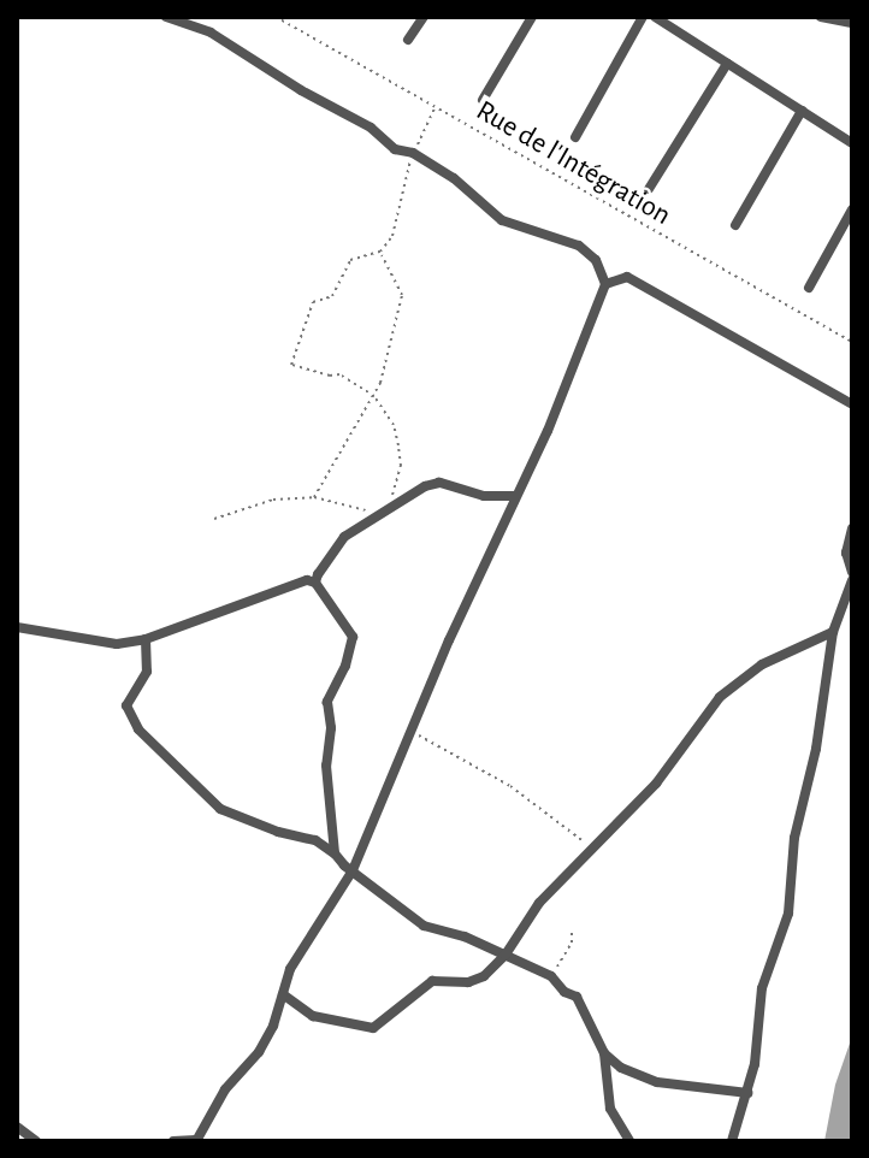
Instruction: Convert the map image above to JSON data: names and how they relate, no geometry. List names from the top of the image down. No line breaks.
{"streets":{"path":["Rue de l'Intégration"]}}
